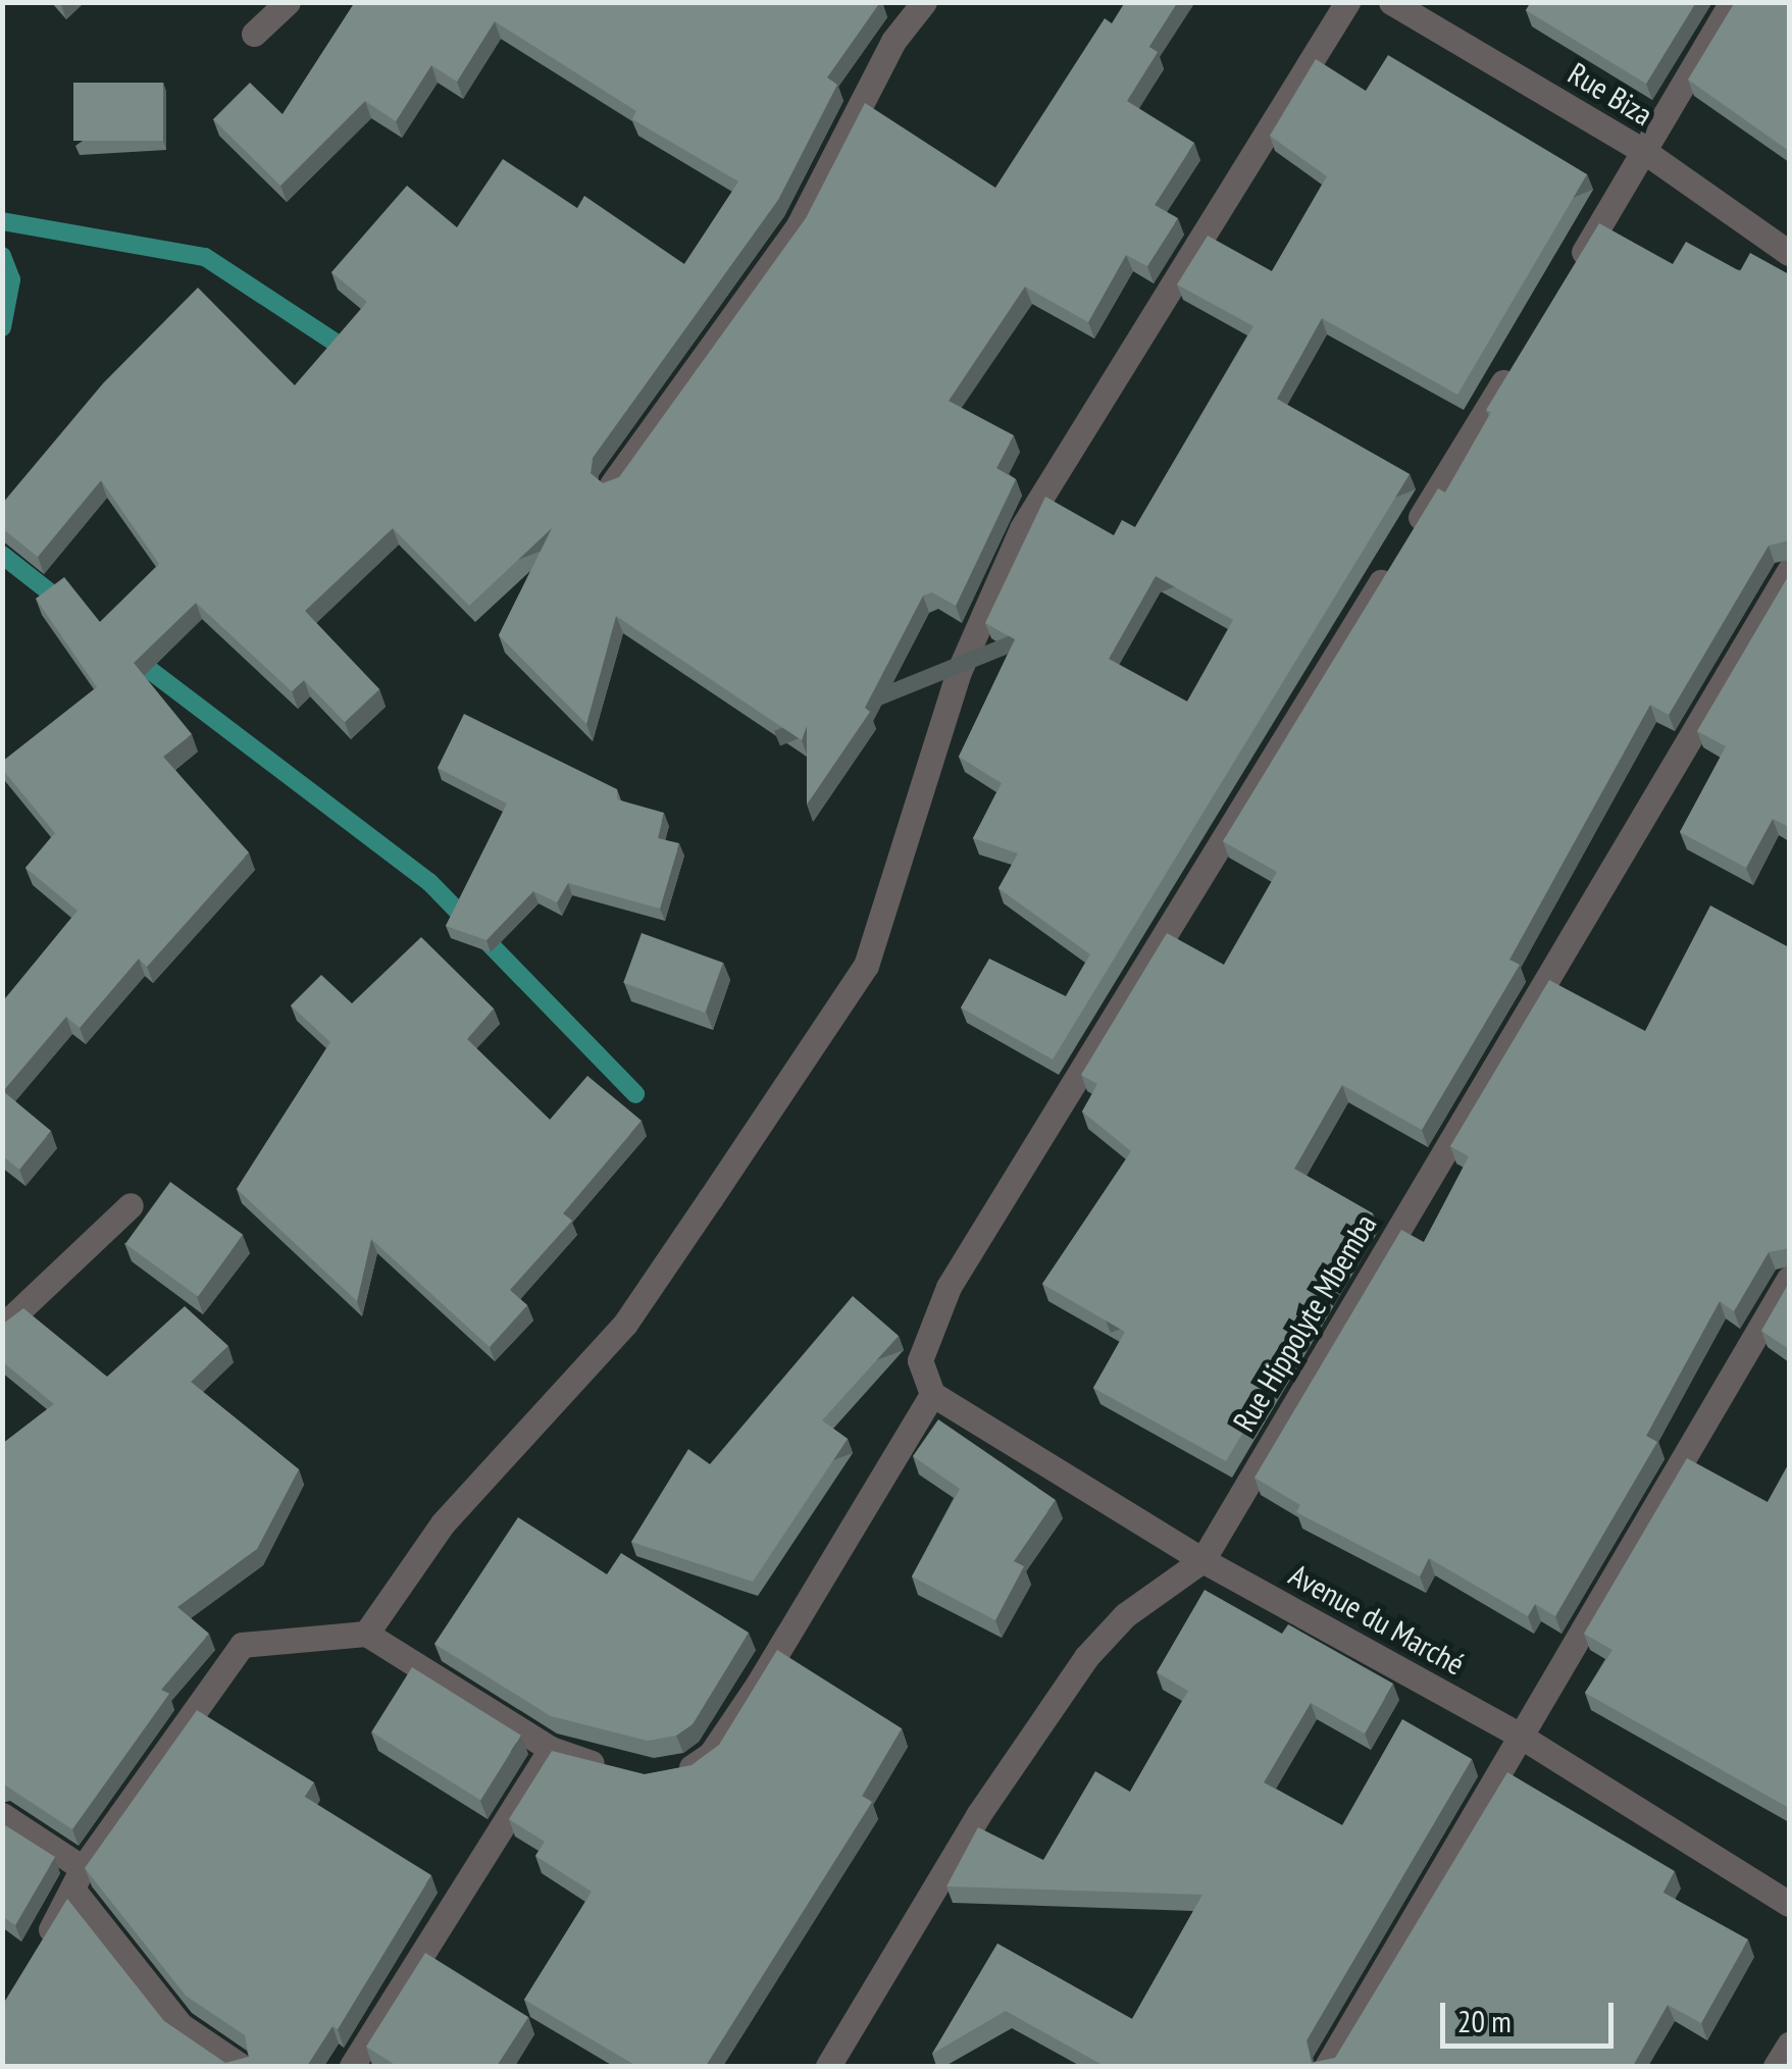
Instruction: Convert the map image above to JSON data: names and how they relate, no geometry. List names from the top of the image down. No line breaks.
{"streets":{"street":["Rue Biza","Rue Hippolyte Mbemba","Avenue du Marché"]},"crossings":[["Rue Hippolyte Mbemba","Avenue du Marché"]],"scale_bar":"20 m"}
